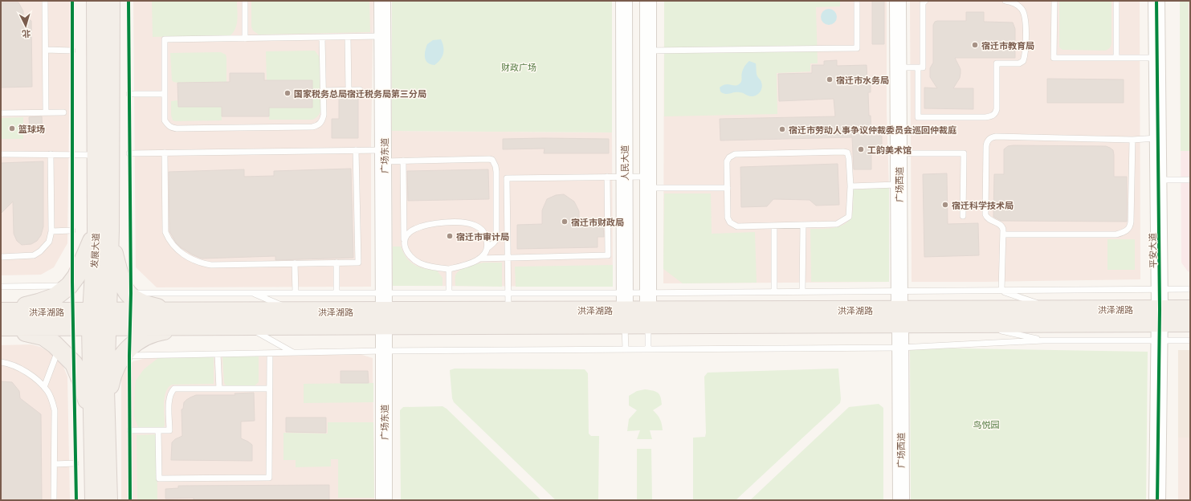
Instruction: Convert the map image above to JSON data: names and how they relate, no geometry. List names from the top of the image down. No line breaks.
{"streets":{"main road":["发展大道","洪泽湖路"],"street":["广场东道","人民大道","广场西道","平安大道"]},"crossings":[["广场东道","洪泽湖路"],["人民大道","洪泽湖路"],["广场西道","洪泽湖路"],["发展大道","洪泽湖路"],["平安大道","洪泽湖路"]],"parks":["财政广场","鸟悦园"],"places":["宿迁市教育局","宿迁市水务局","国家税务总局宿迁税务局第三分局","篮球场","宿迁市劳动人事争议仲裁委员会巡回仲裁庭","工韵美术馆","宿迁科学技术局","宿迁市财政局","宿迁市审计局"],"north":"bottom"}
